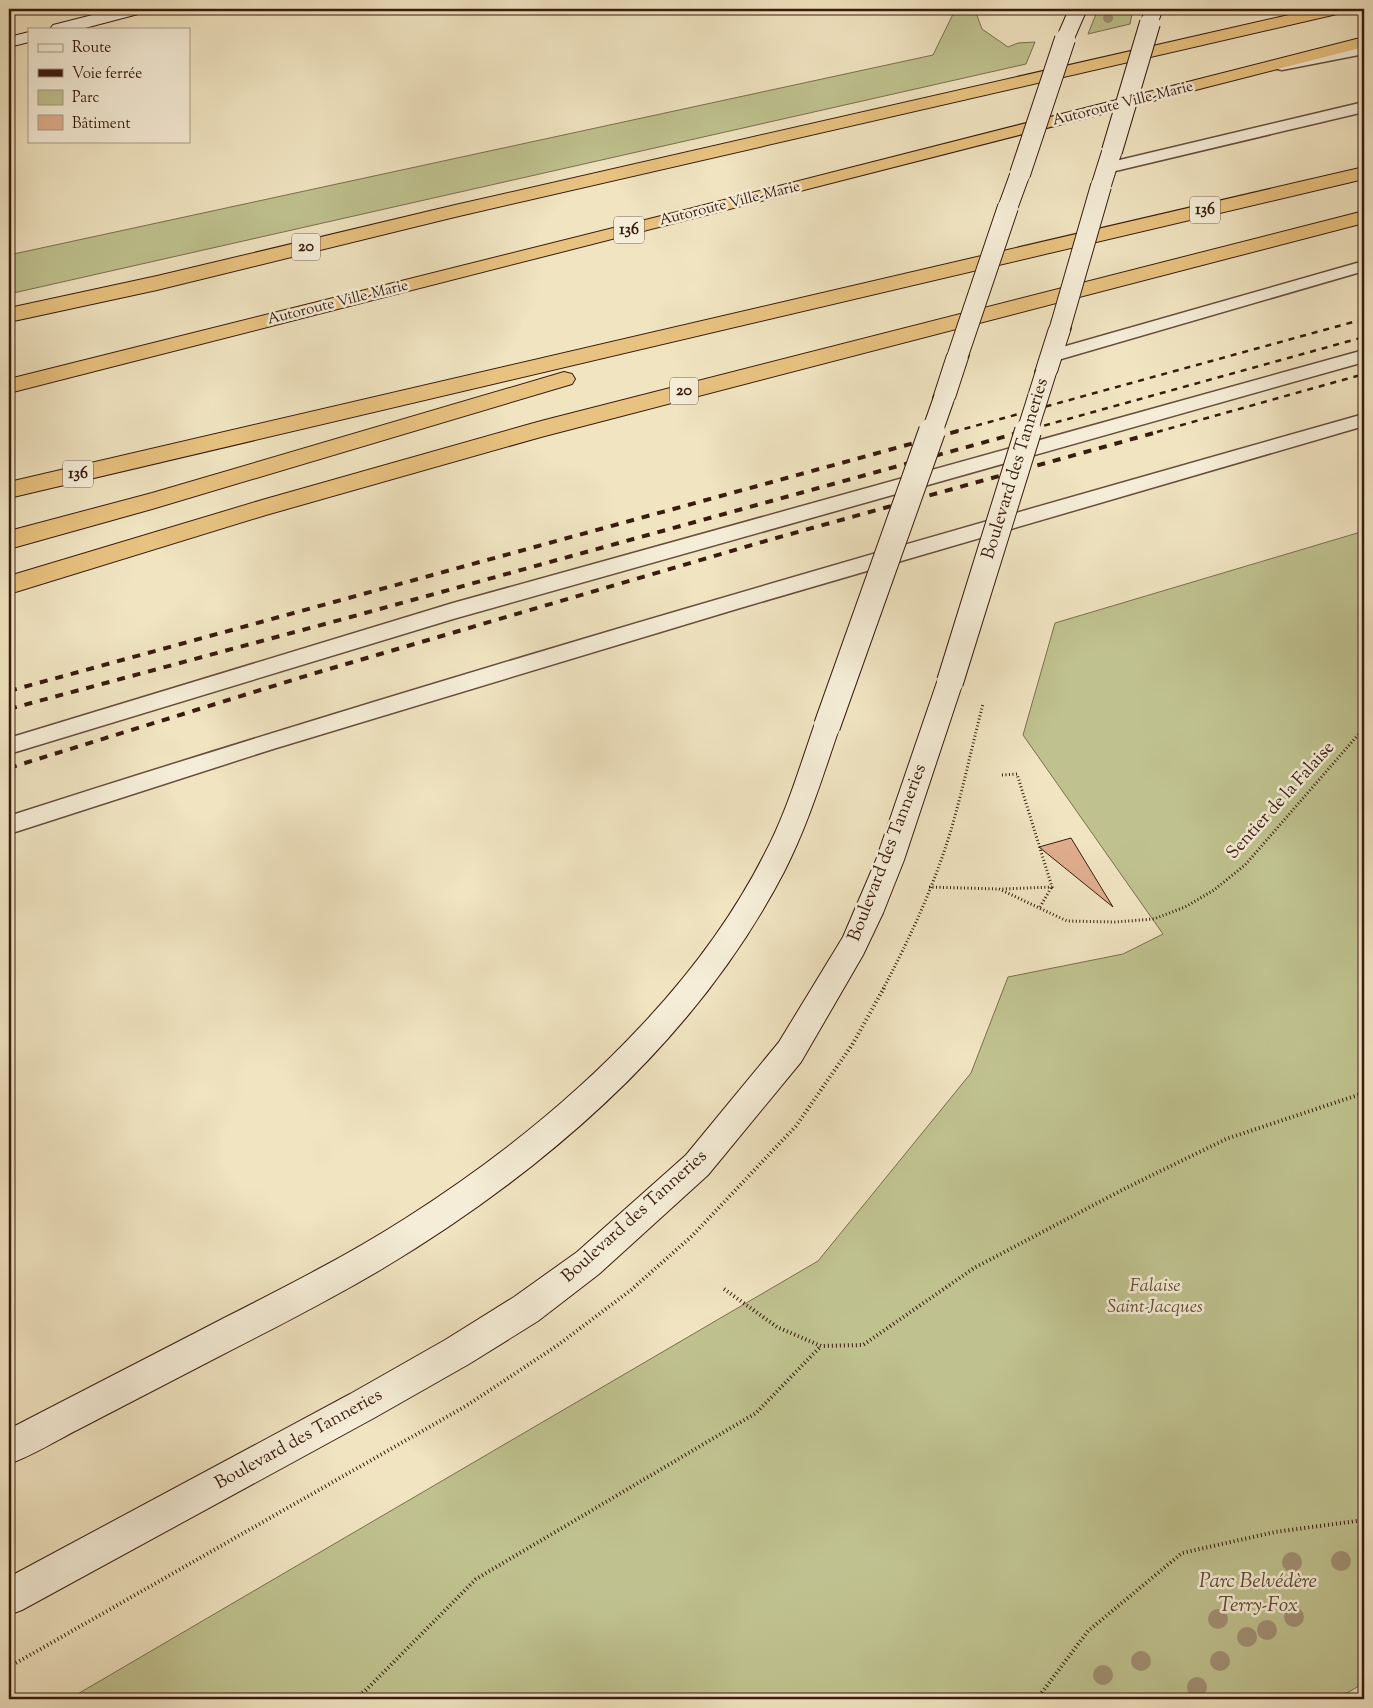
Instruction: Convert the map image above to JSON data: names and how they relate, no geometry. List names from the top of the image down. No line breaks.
{"streets":{"highway":["Autoroute Ville-Marie","136","20"],"main road":["Boulevard des Tanneries"],"path":["Sentier de la Falaise"]},"parks":["Falaise Saint-Jacques","Parc Belvédère Terry-Fox"],"legend":["Route","Voie ferrée","Parc","Bâtiment"]}
